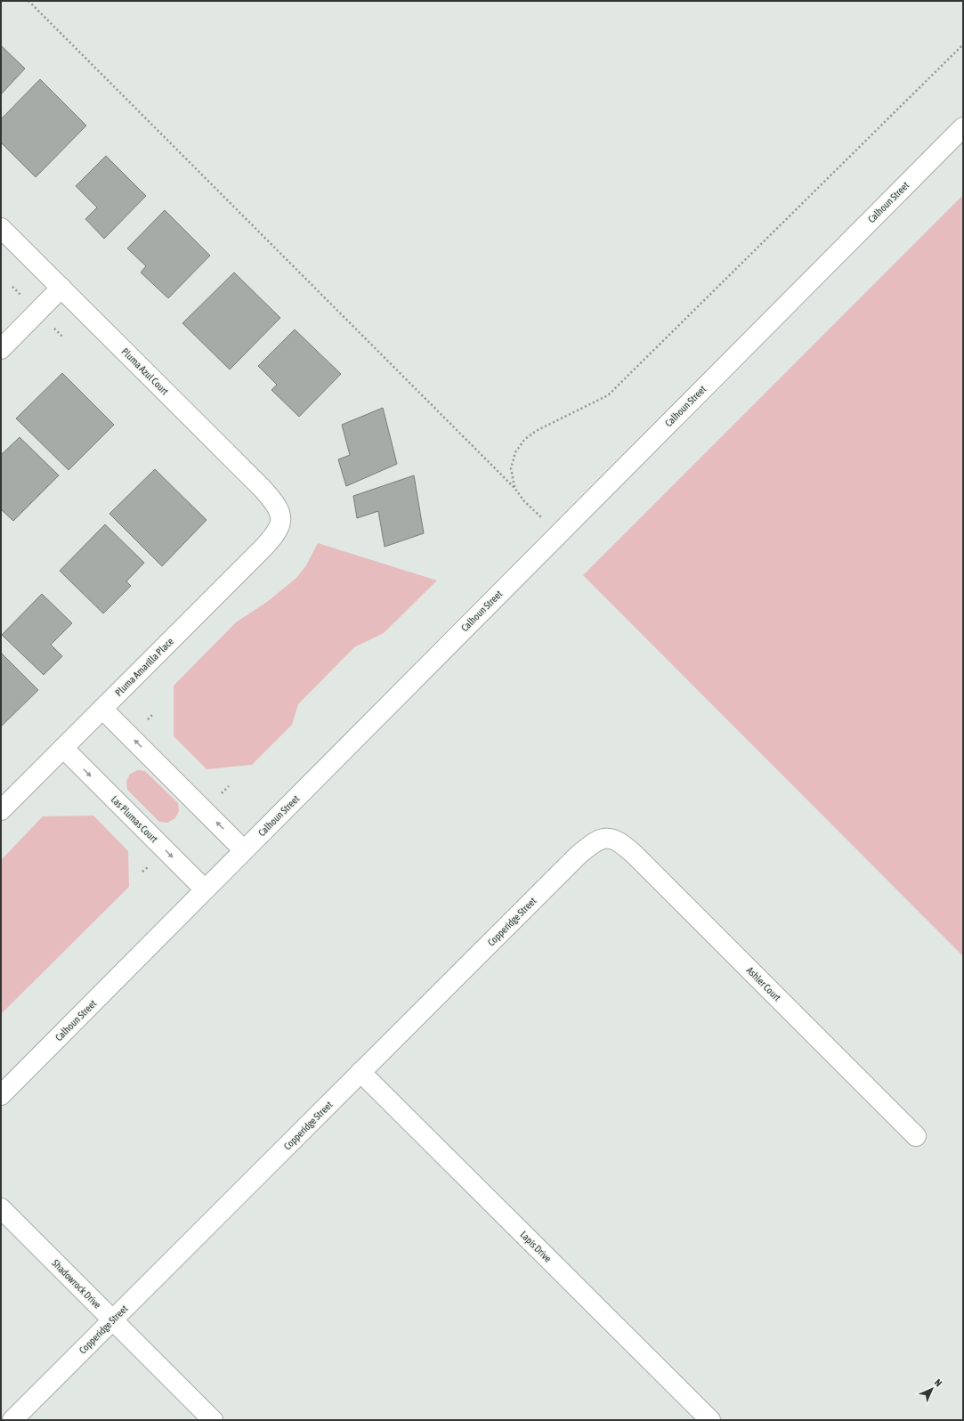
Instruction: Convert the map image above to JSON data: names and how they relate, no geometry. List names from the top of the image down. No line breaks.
{"streets":{"street":["Calhoun Street","Pluma Azul Court","Pluma Amarilla Place","Las Plumas Court","Copperidge Street","Ashler Court","Lapis Drive","Shadowrock Drive"]},"crossings":[["Calhoun Street","Las Plumas Court"],["Pluma Azul Court","Pluma Amarilla Place"],["Pluma Amarilla Place","Las Plumas Court"],["Copperidge Street","Ashler Court"],["Copperidge Street","Lapis Drive"],["Copperidge Street","Shadowrock Drive"]],"north":"top right"}
